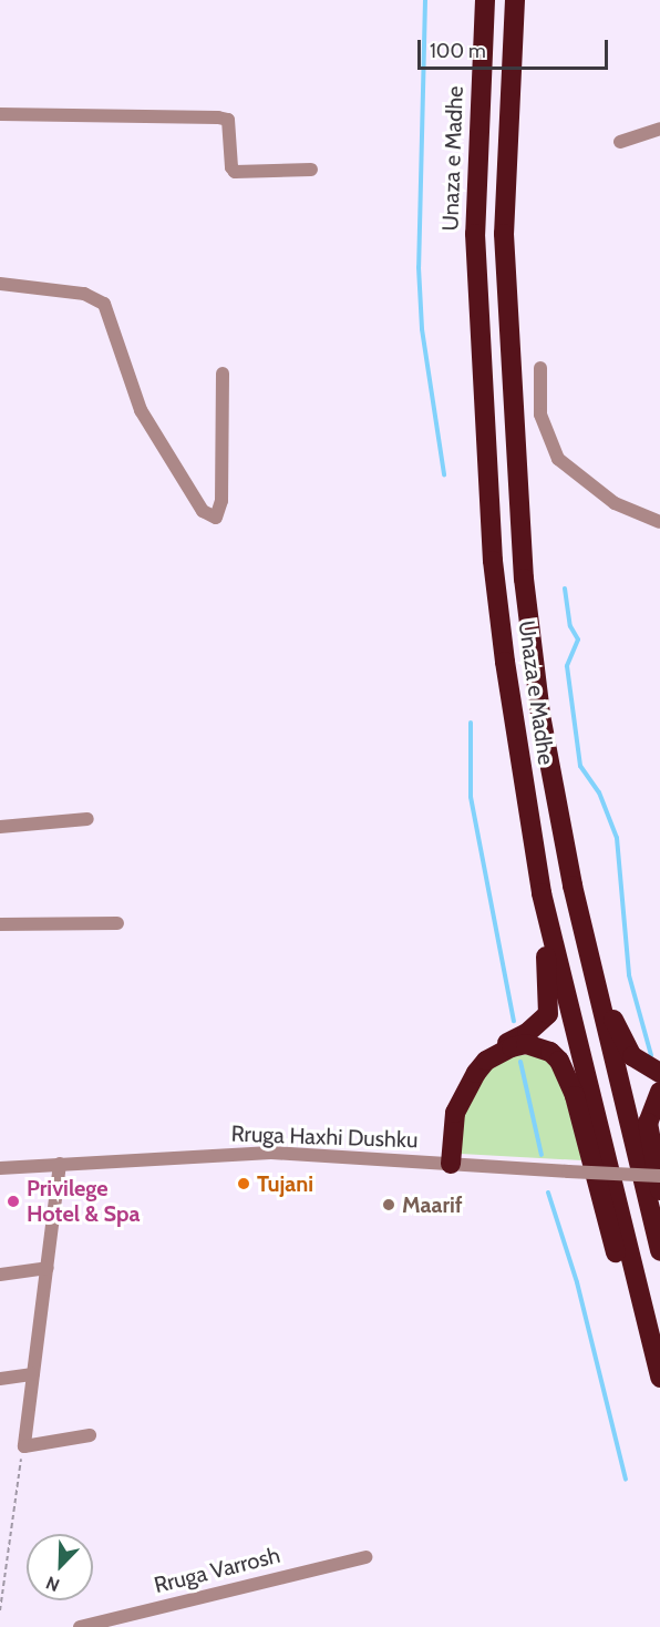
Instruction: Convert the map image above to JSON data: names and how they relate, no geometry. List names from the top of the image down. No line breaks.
{"streets":{"highway":["Unaza e Madhe"],"street":["Rruga Haxhi Dushku","Rruga Varrosh"]},"places":["Tujani","Privilege Hotel & Spa","Maarif"],"scale_bar":"100 m","north":"bottom left"}
